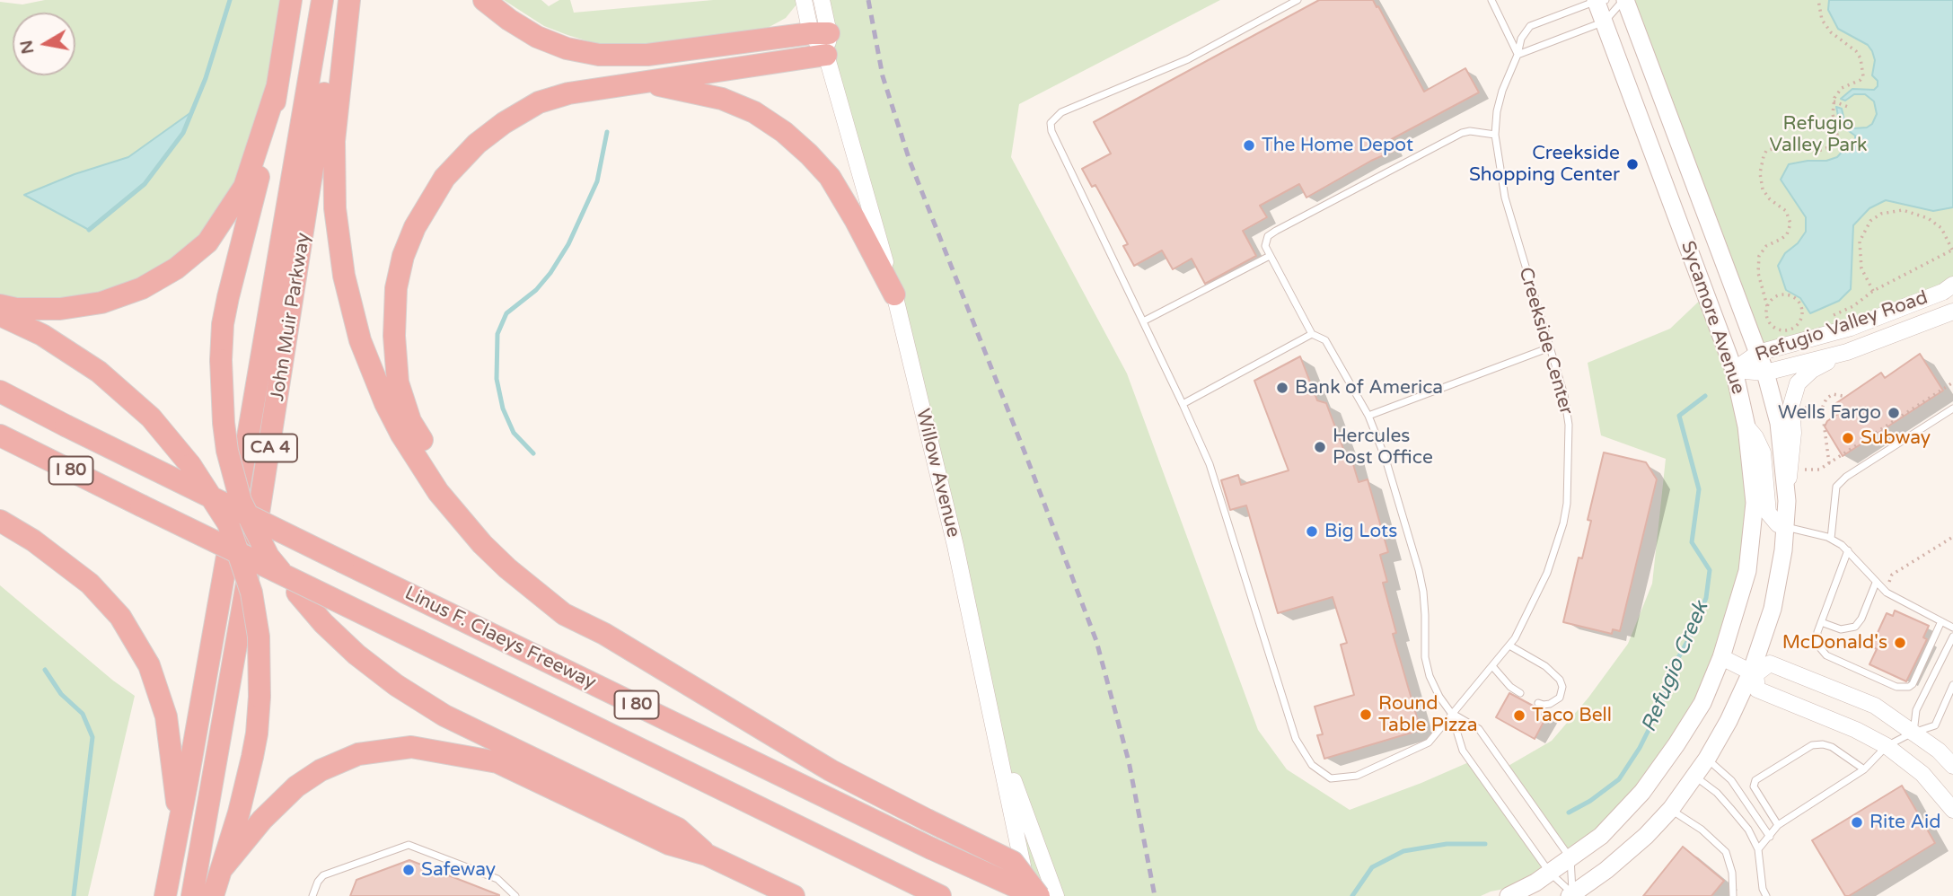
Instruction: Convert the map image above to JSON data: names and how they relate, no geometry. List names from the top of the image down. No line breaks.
{"streets":{"highway":["John Muir Parkway","CA 4","I 80","Linus F. Claeys Freeway"],"main road":["Sycamore Avenue"],"street":["Refugio Valley Road","Willow Avenue"],"lane":["Creekside Center"]},"crossings":[["Sycamore Avenue","Refugio Valley Road"],["Sycamore Avenue","Creekside Center"]],"water":["Refugio Creek"],"parks":["Refugio Valley Park"],"places":["The Home Depot","Creekside Shopping Center","Bank of America","Wells Fargo","Subway","Hercules Post Office","Big Lots","McDonald's","Round Table Pizza","Taco Bell","Rite Aid","Safeway"],"north":"left"}
